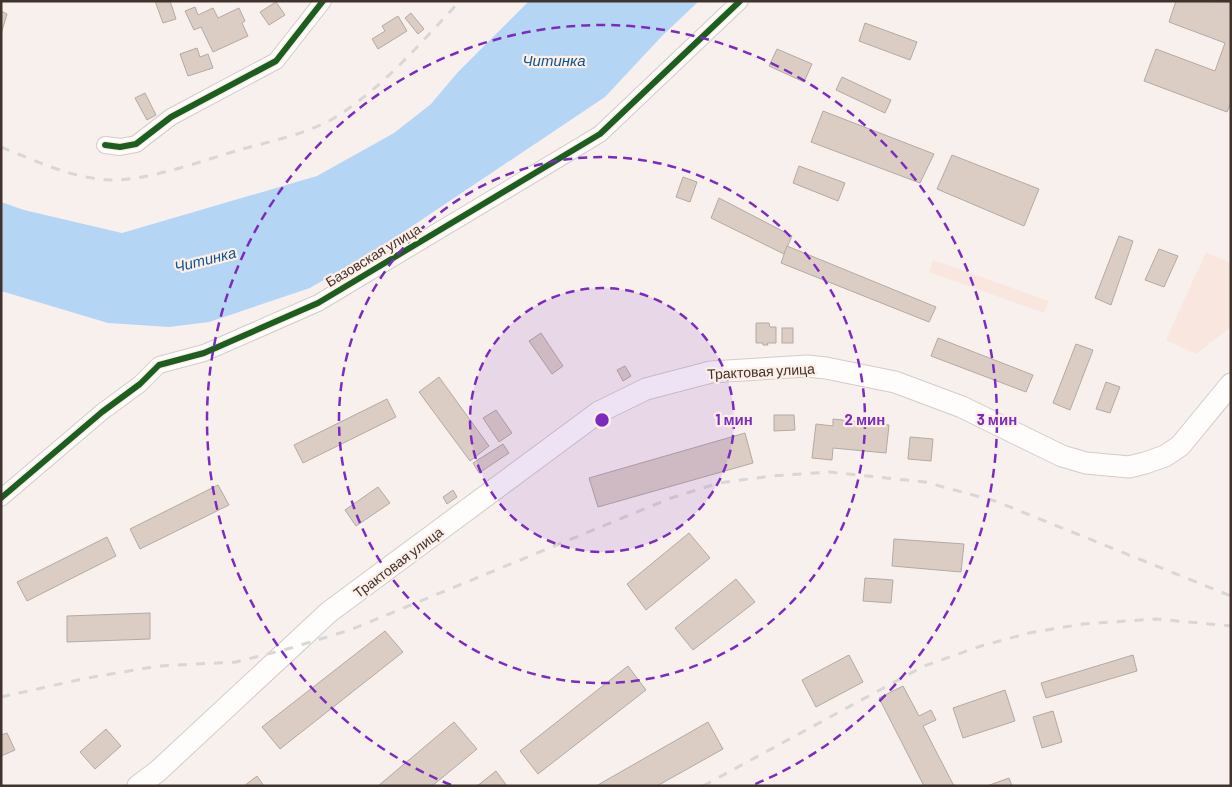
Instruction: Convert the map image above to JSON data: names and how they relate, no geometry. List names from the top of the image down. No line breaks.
{"streets":{"main road":["Трактовая улица"],"street":["Базовская улица"]},"water":["Читинка"],"rings":["1 мин","2 мин","3 мин"]}
